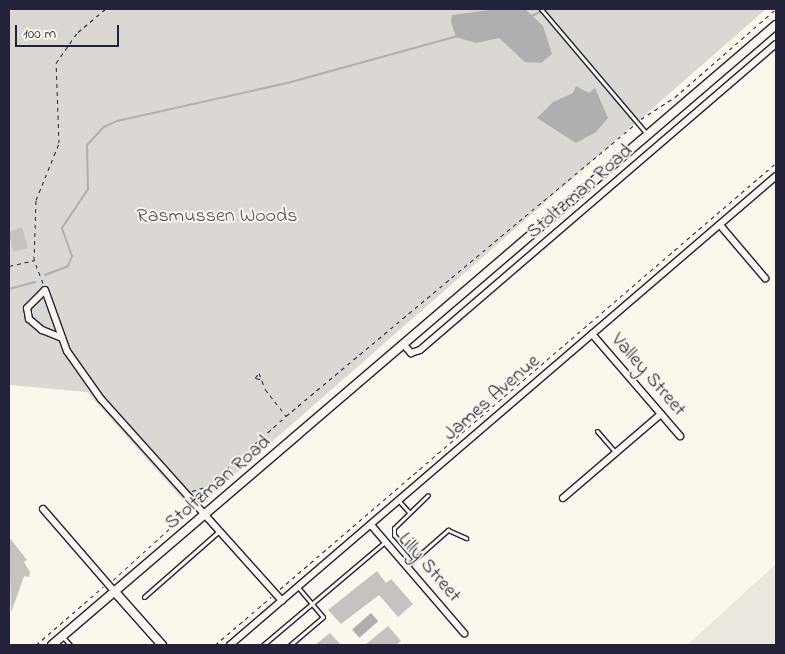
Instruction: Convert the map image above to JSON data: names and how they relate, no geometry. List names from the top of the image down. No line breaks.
{"streets":{"street":["Stoltzman Road","Valley Street","James Avenue","Lilly Street"]},"crossings":[["Valley Street","James Avenue"],["James Avenue","Lilly Street"]],"parks":["Rasmussen Woods"],"scale_bar":"100 m"}
